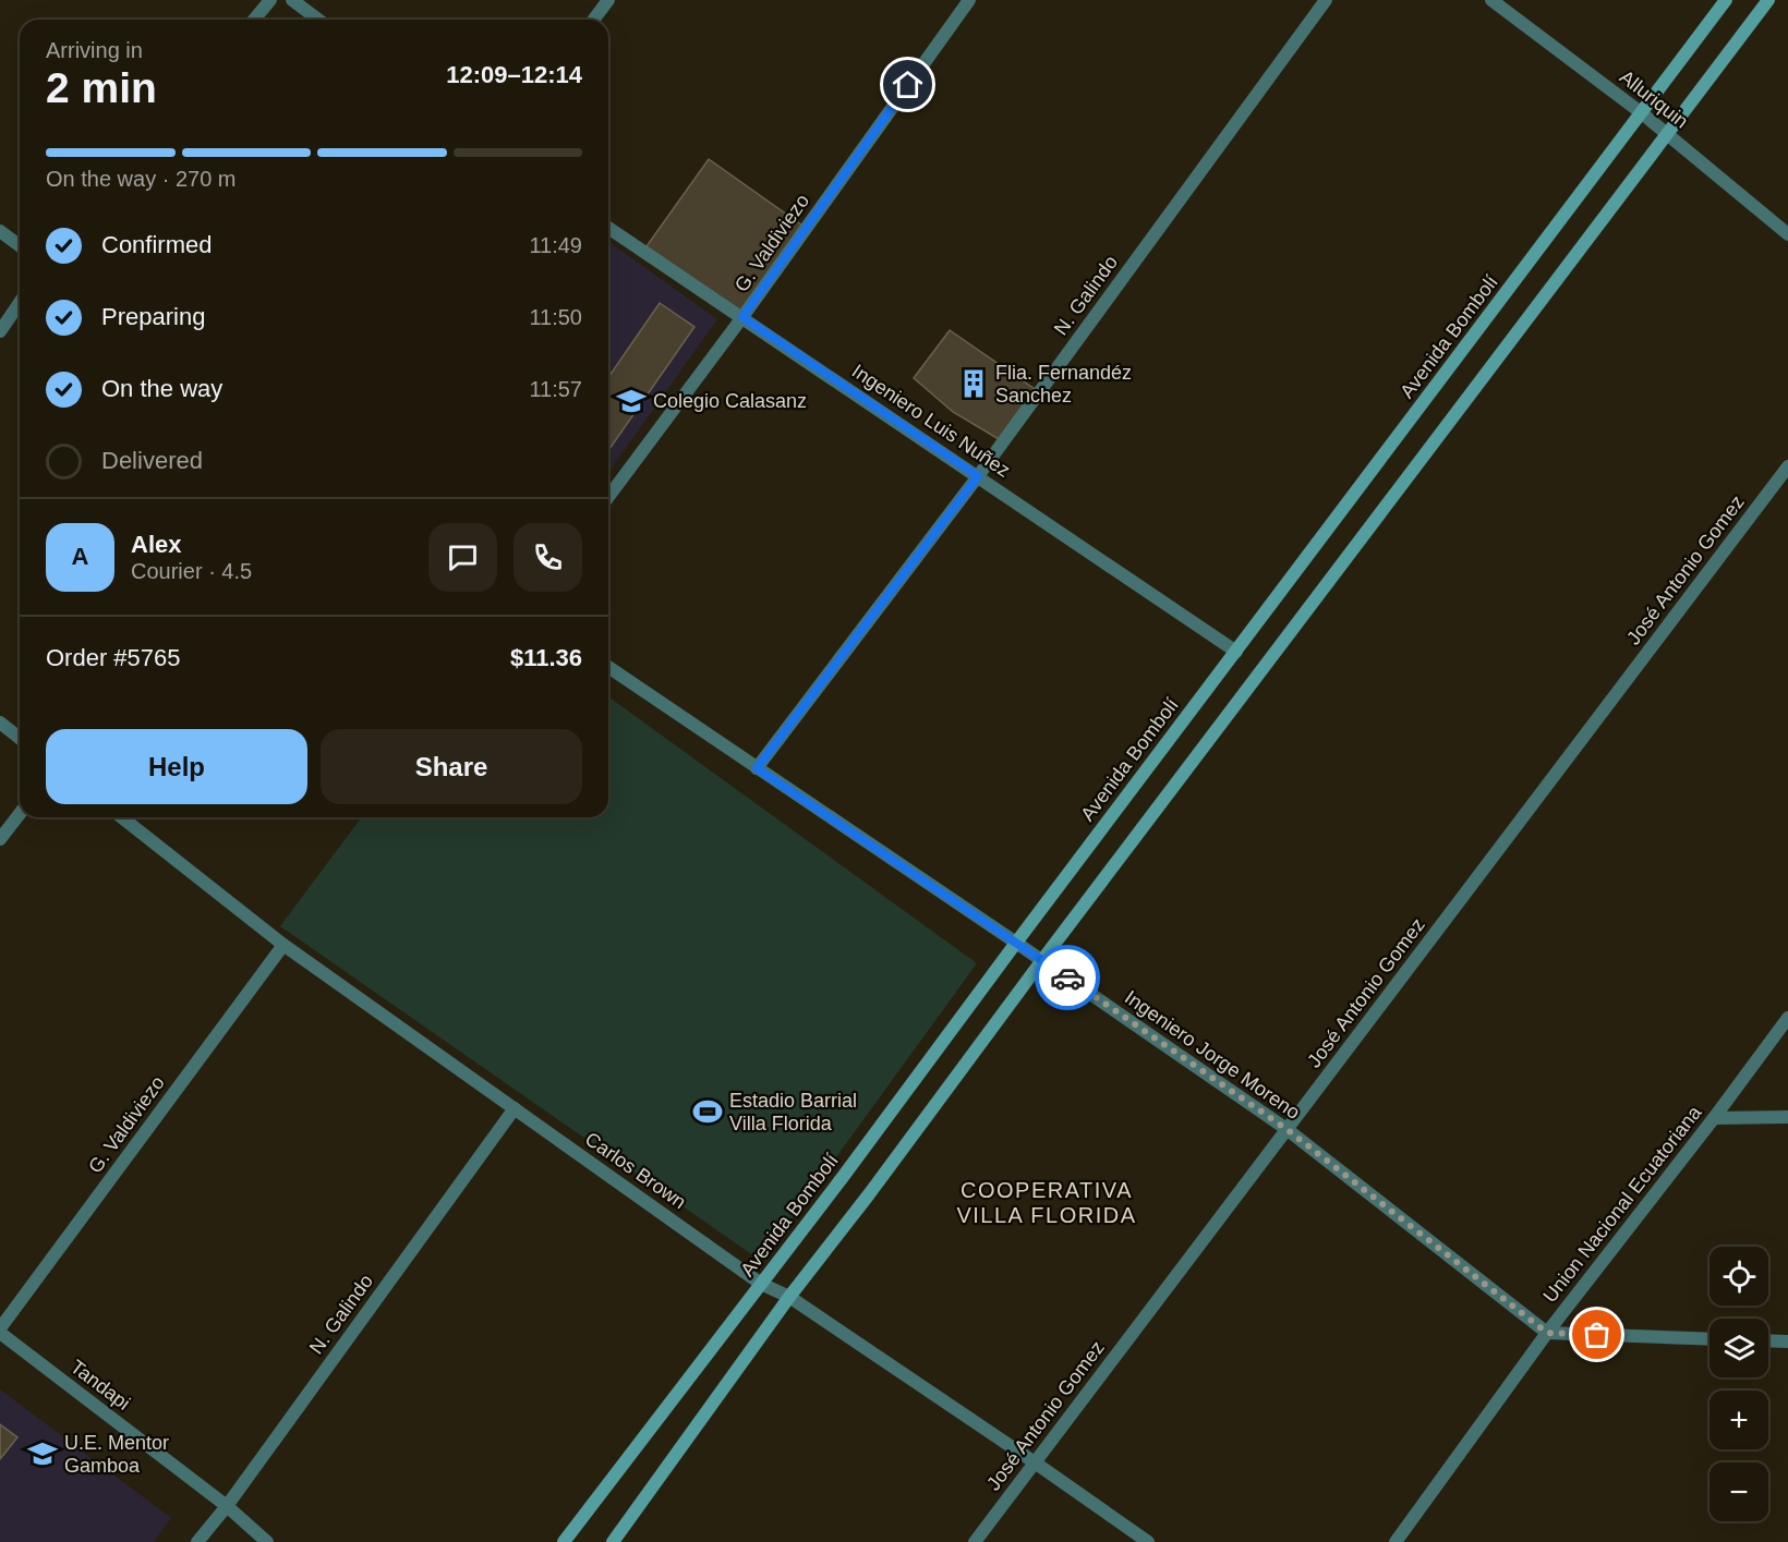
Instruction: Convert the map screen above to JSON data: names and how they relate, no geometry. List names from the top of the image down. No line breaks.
{"streets":{"street":["Alluriquin","G. Valdiviezo","N. Galindo","Avenida Bombolí","Ingeniero Luis Nuñez","José Antonio Gomez","Ingeniero Jorge Moreno","Carlos Brown","Union Nacional Ecuatoriana","Tandapi"]},"crossings":[["Alluriquin","Avenida Bombolí"],["G. Valdiviezo","Ingeniero Luis Nuñez"],["G. Valdiviezo","Carlos Brown"],["G. Valdiviezo","Tandapi"],["N. Galindo","Ingeniero Luis Nuñez"],["N. Galindo","Ingeniero Jorge Moreno"],["N. Galindo","Carlos Brown"],["N. Galindo","Tandapi"],["Avenida Bombolí","Ingeniero Luis Nuñez"],["Avenida Bombolí","Ingeniero Jorge Moreno"],["Avenida Bombolí","Carlos Brown"],["José Antonio Gomez","Ingeniero Jorge Moreno"],["José Antonio Gomez","Carlos Brown"],["Ingeniero Jorge Moreno","Union Nacional Ecuatoriana"]],"districts":["COOPERATIVA VILLA FLORIDA"],"places":{"building":["Flia. Fernandéz Sanchez"],"school or university":["Colegio Calasanz","U.E. Mentor Gamboa"],"sports":["Estadio Barrial Villa Florida"]},"page":{"heading":["2 min","Arriving in","12:09–12:14"],"panel":["Alex","Courier · 4.5","Order #5765","$11.36"],"bar":"On the way · 270 m","list":[["Confirmed","11:49"],["Preparing","11:50"],["On the way","11:57"],"Delivered"],"round":"A","buttons":["Help","Share"],"map_buttons":["+","−"]}}
